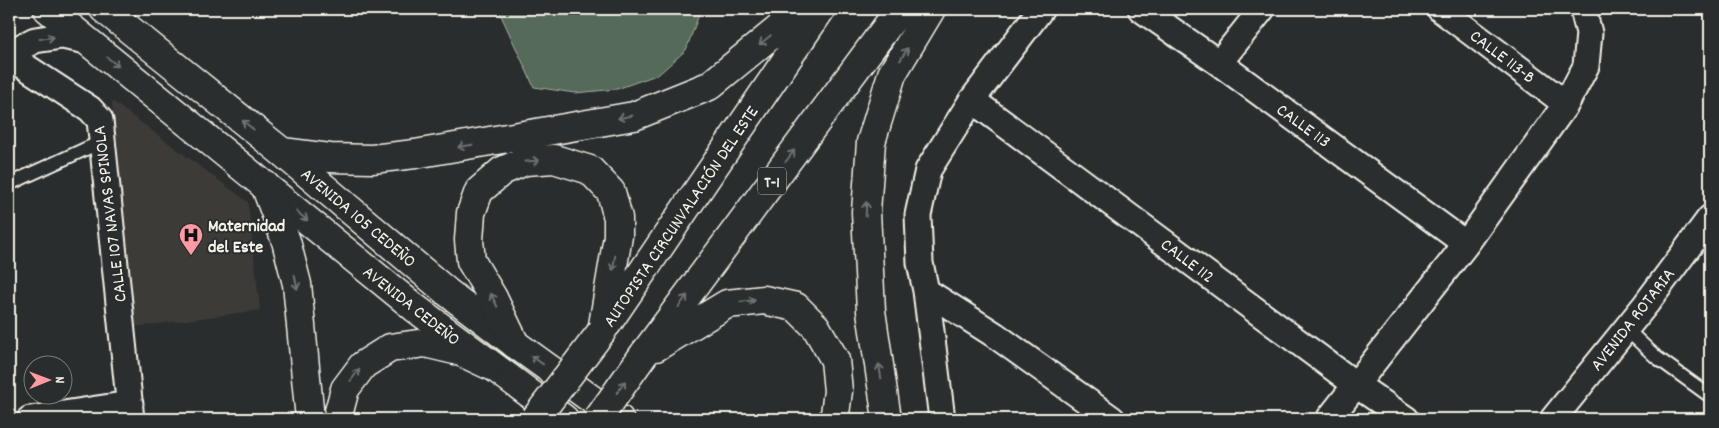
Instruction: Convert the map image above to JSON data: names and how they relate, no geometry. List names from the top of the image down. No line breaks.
{"streets":{"main road":["T-1","AUTOPISTA CIRCUNVALACIÓN DEL ESTE","AVENIDA 105 CEDEÑO","AVENIDA CEDEÑO"],"street":["CALLE 113-B","CALLE 113","CALLE 107 NAVAS SPINOLA","CALLE 112","AVENIDA ROTARIA"]},"one_way":["AVENIDA CEDEÑO"],"places":{"hospital":["Maternidad del Este"]},"north":"right"}
